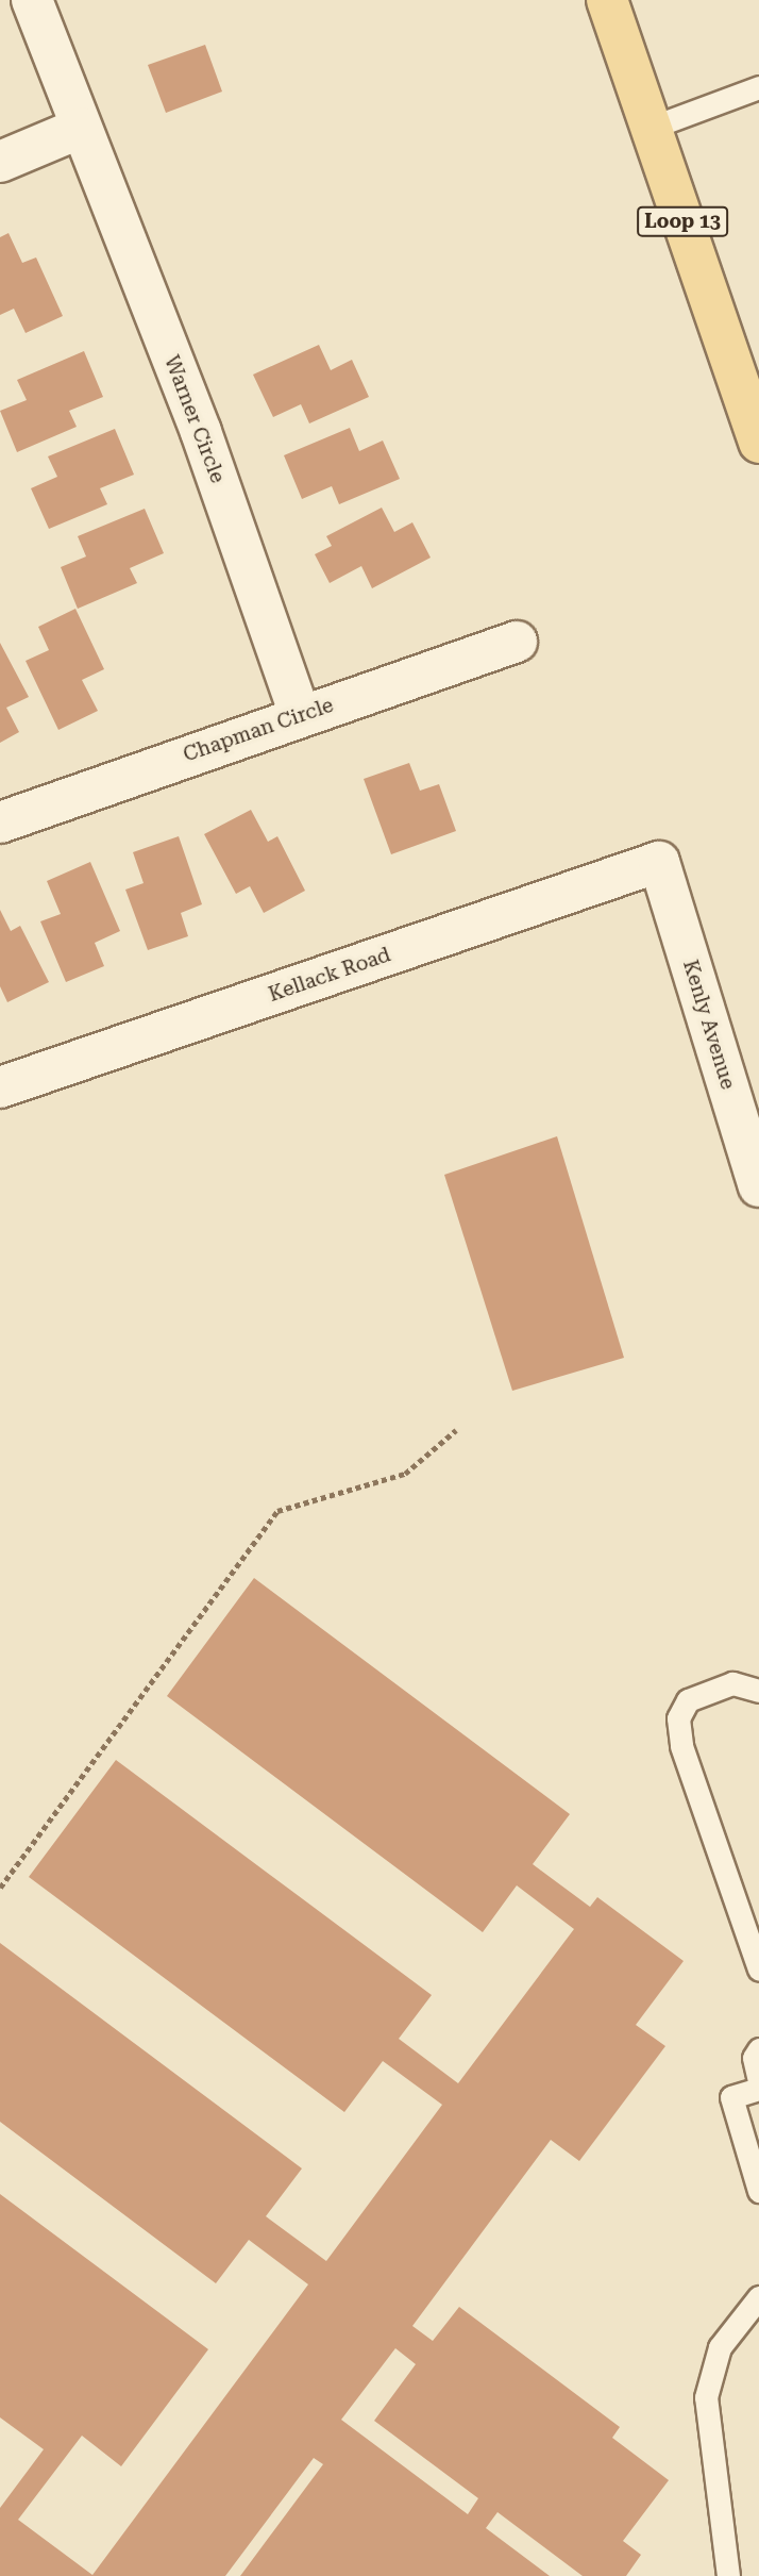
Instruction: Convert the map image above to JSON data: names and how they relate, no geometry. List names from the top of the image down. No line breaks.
{"streets":{"main road":["Loop 13"],"street":["Warner Circle","Chapman Circle","Kellack Road","Kenly Avenue"]},"crossings":[["Warner Circle","Chapman Circle"],["Kellack Road","Kenly Avenue"]]}
